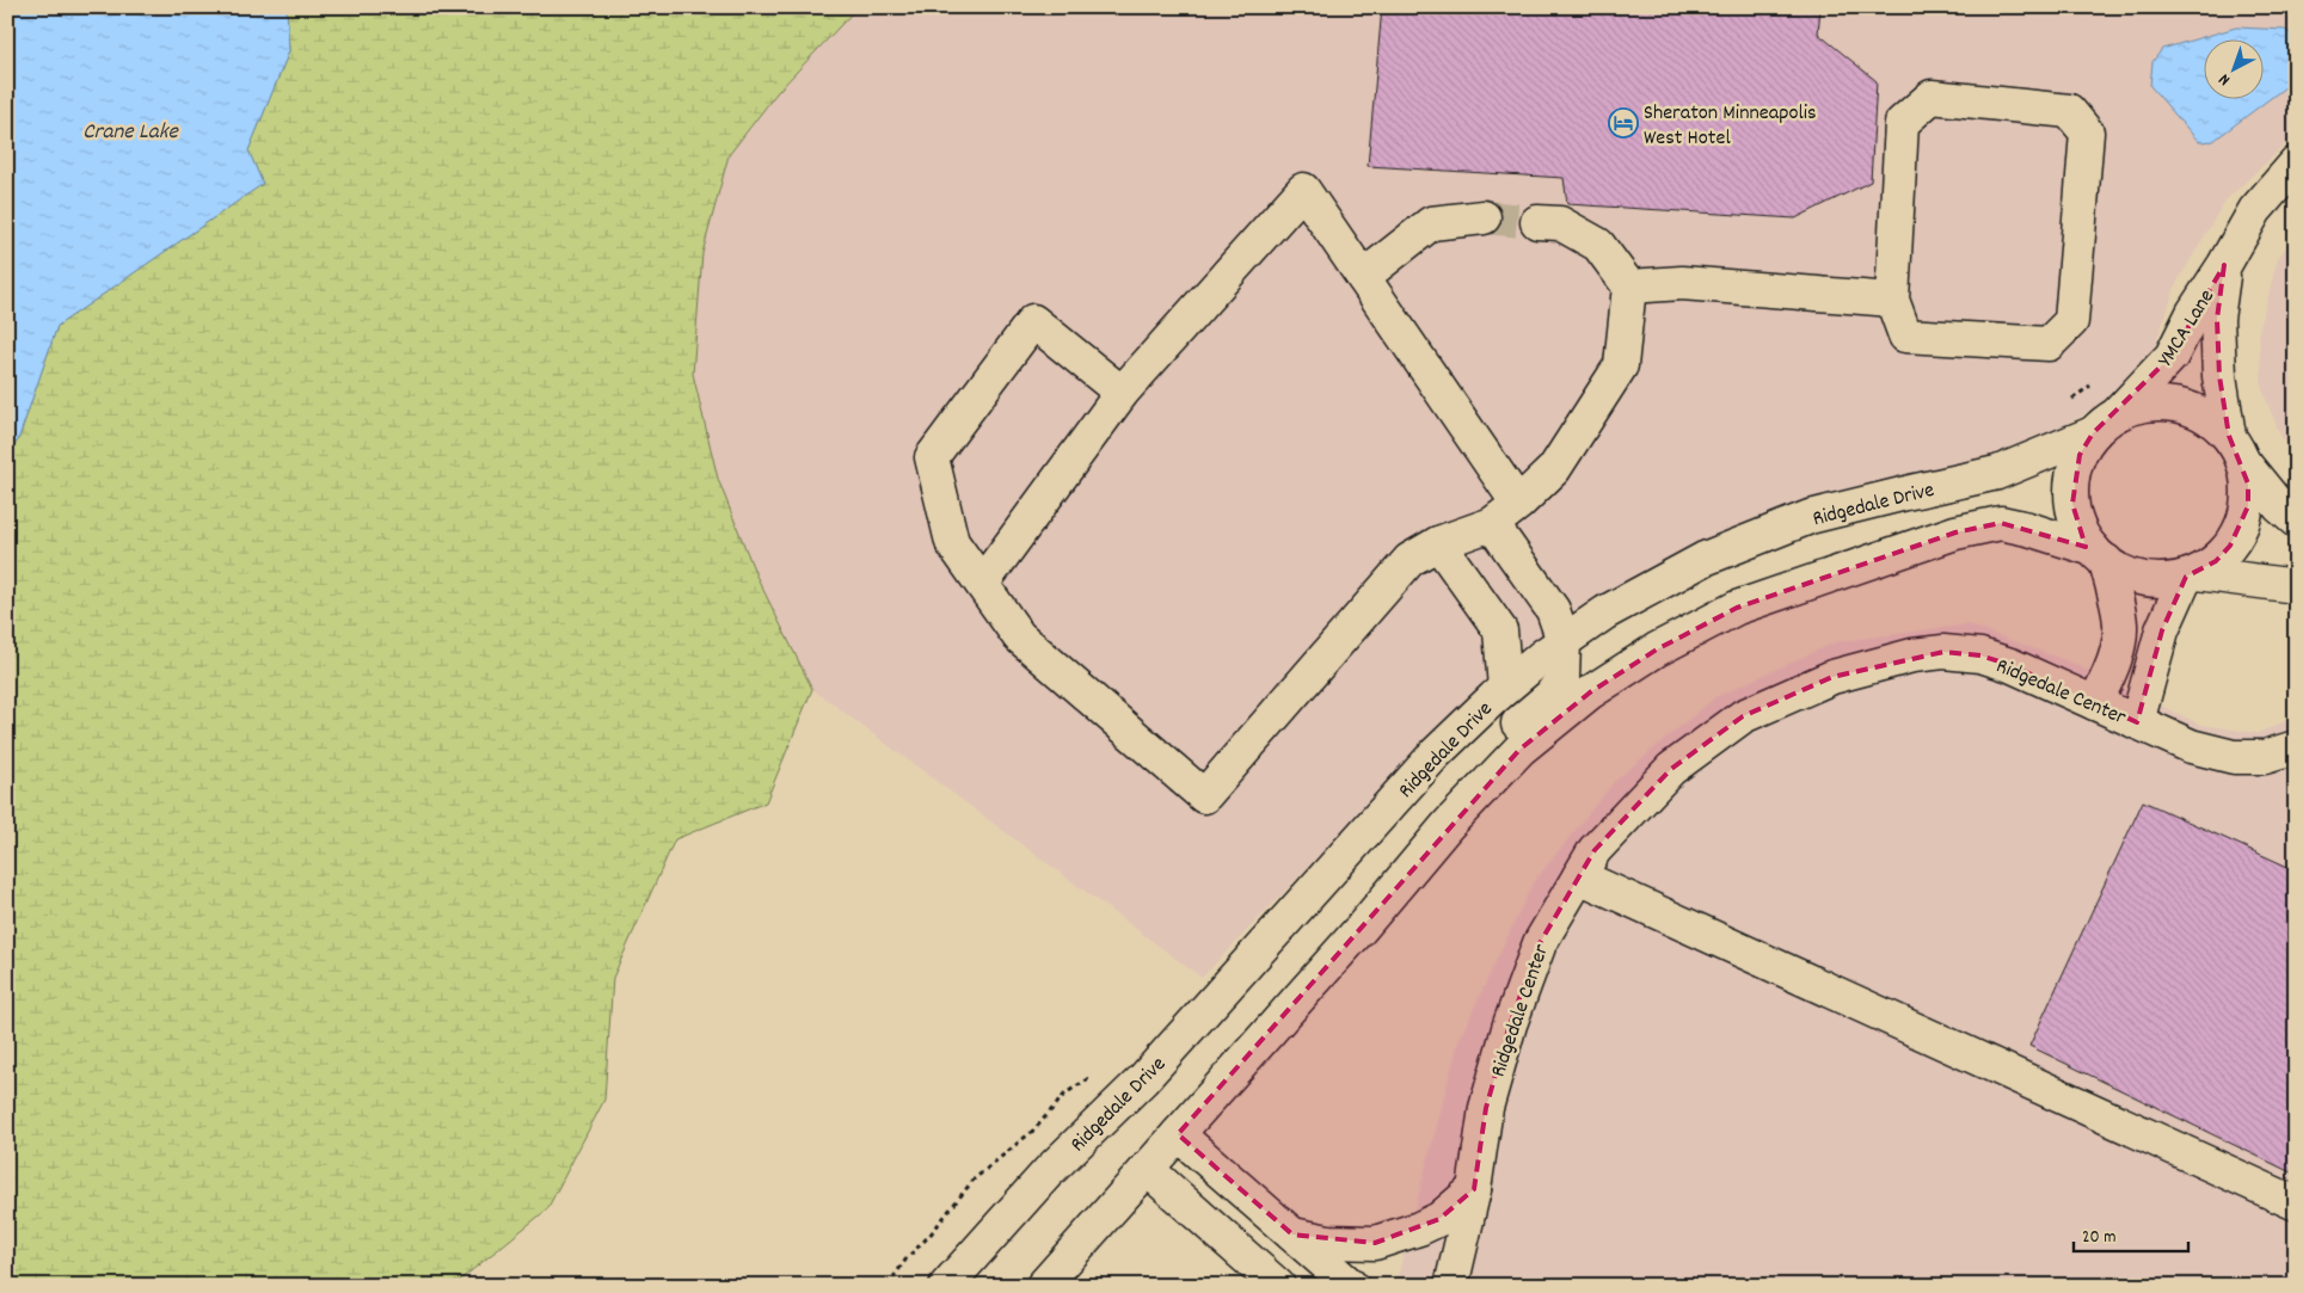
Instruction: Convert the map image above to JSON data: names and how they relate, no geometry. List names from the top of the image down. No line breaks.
{"streets":{"street":["YMCA Lane","Ridgedale Drive","Ridgedale Center"]},"crossings":[["YMCA Lane","Ridgedale Drive"]],"water":["Crane Lake"],"places":{"hotel":["Sheraton Minneapolis West Hotel"]},"scale_bar":"20 m","north":"bottom left"}
